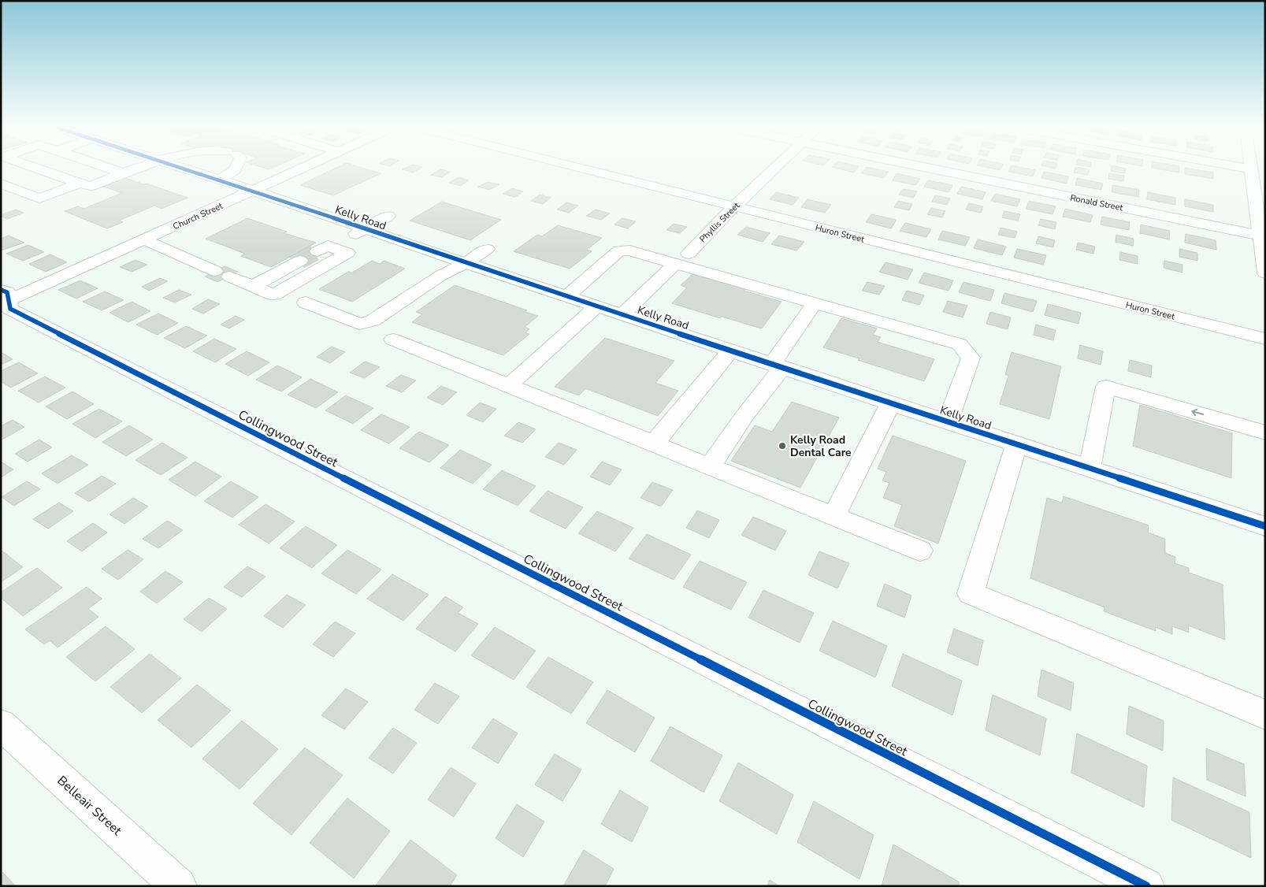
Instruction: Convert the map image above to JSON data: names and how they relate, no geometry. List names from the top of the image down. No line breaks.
{"streets":{"street":["Ronald Street","Church Street","Kelly Road","Phyllis Street","Huron Street","Collingwood Street","Belleair Street"]},"crossings":[["Church Street","Kelly Road"],["Church Street","Collingwood Street"],["Kelly Road","Phyllis Street"],["Phyllis Street","Huron Street"]],"places":["Kelly Road Dental Care"]}
